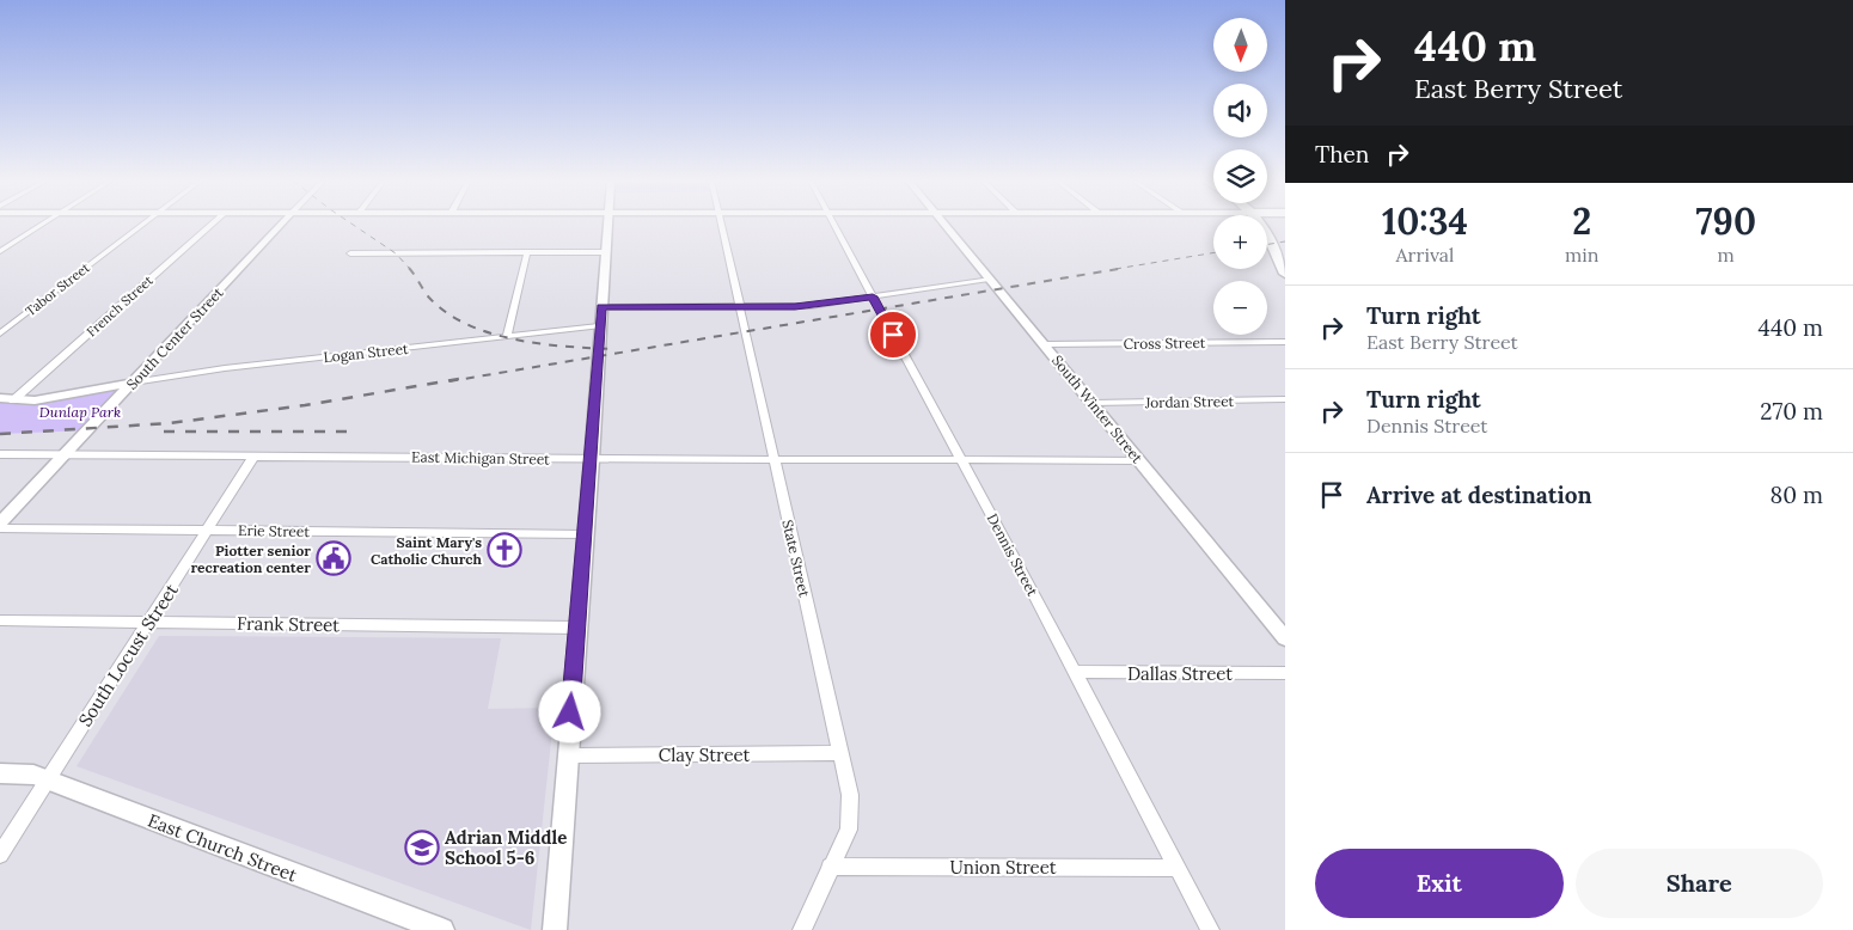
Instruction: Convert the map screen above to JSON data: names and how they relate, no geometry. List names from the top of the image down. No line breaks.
{"streets":{"street":["Tabor Street","French Street","South Center Street","Cross Street","Logan Street","Jordan Street","South Winter Street","East Michigan Street","Erie Street","Dennis Street","State Street","Frank Street","South Locust Street","Dallas Street","Clay Street","East Church Street","Union Street"]},"crossings":[["South Center Street","Logan Street"],["South Center Street","East Michigan Street"],["Cross Street","South Winter Street"],["Jordan Street","South Winter Street"],["South Winter Street","East Michigan Street"],["East Michigan Street","Dennis Street"],["East Michigan Street","State Street"],["East Michigan Street","South Locust Street"],["Erie Street","South Locust Street"],["Dennis Street","Dallas Street"],["Dennis Street","Union Street"],["State Street","Clay Street"],["State Street","Union Street"],["Frank Street","South Locust Street"],["South Locust Street","East Church Street"]],"parks":["Dunlap Park"],"places":{"church":["Saint Mary's Catholic Church"],"public building":["Piotter senior recreation center"],"school or university":["Adrian Middle School 5-6"]},"north":"bottom","page":{"turn":["440 m","East Berry Street"],"map_buttons":["+","−"],"then":"Then","eta":["10:34","Arrival","2","min","790","m"],"list":[{"name":"Turn right","note":"East Berry Street","value":"440 m"},{"name":"Turn right","note":"Dennis Street","value":"270 m"},{"name":"Arrive at destination","value":"80 m"}],"buttons":["Exit","Share"]}}
